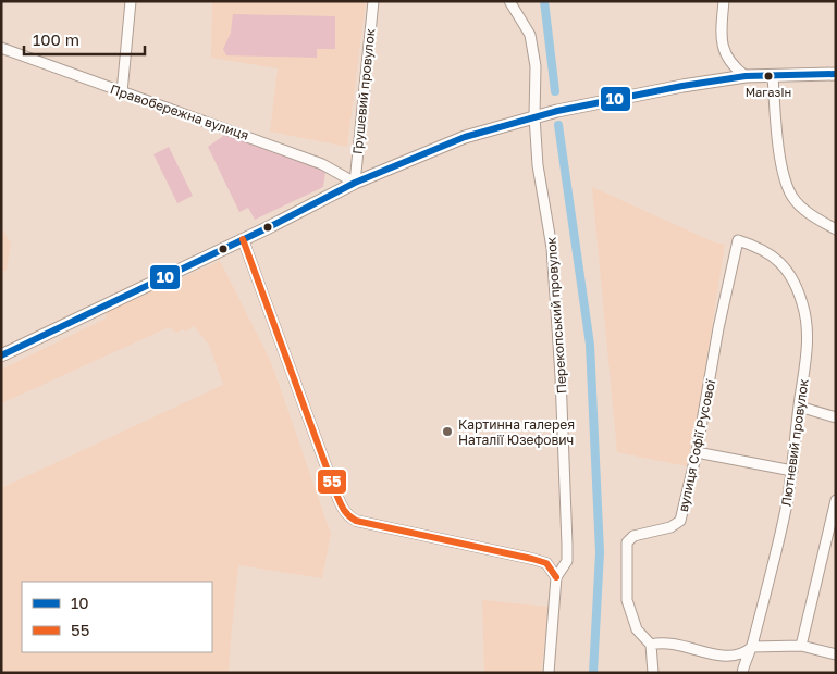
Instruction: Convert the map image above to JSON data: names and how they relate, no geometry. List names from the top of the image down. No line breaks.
{"streets":{"street":["Грушевий провулок","Правобережна вулиця","Перекопський провулок","Лютневий провулок","вулиця Софії Русової"]},"crossings":[["Грушевий провулок","Правобережна вулиця"],["Лютневий провулок","вулиця Софії Русової"]],"places":["МагазІн","Картинна галерея Наталії Юзефович"],"lines":["transit line 10","transit line 55"],"legend":["10","55"],"scale_bar":"100 m"}
